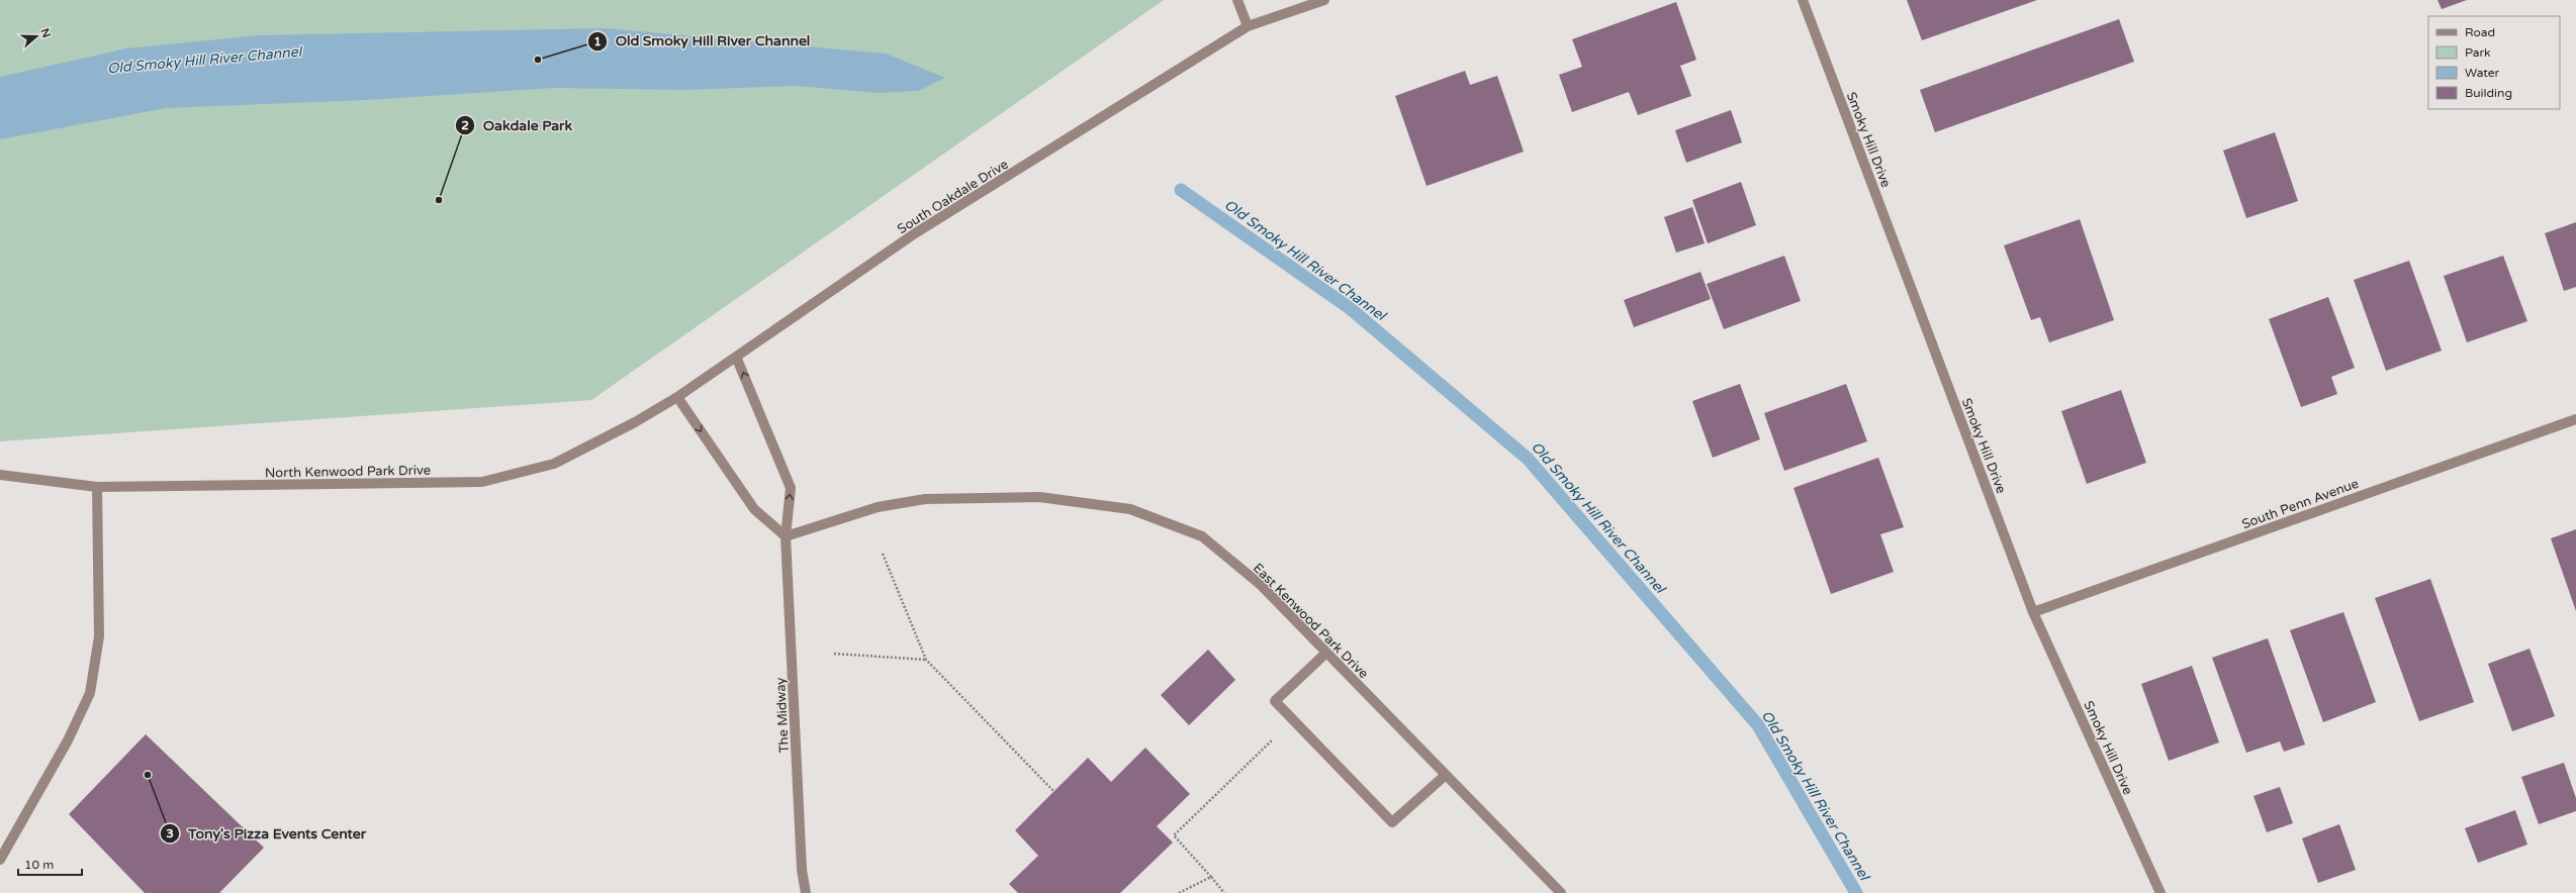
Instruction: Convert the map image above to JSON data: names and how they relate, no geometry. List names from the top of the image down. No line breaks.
{"streets":{"street":["Smoky Hill Drive","South Oakdale Drive","North Kenwood Park Drive","South Penn Avenue","East Kenwood Park Drive","The Midway"]},"crossings":[["Smoky Hill Drive","South Penn Avenue"],["South Oakdale Drive","North Kenwood Park Drive"],["South Oakdale Drive","The Midway"],["East Kenwood Park Drive","The Midway"]],"water":["Old Smoky Hill River Channel"],"places":["Old Smoky Hill River Channel","Oakdale Park","Tony's Pizza Events Center"],"legend":["Road","Park","Water","Building"],"scale_bar":"10 m","north":"right"}
